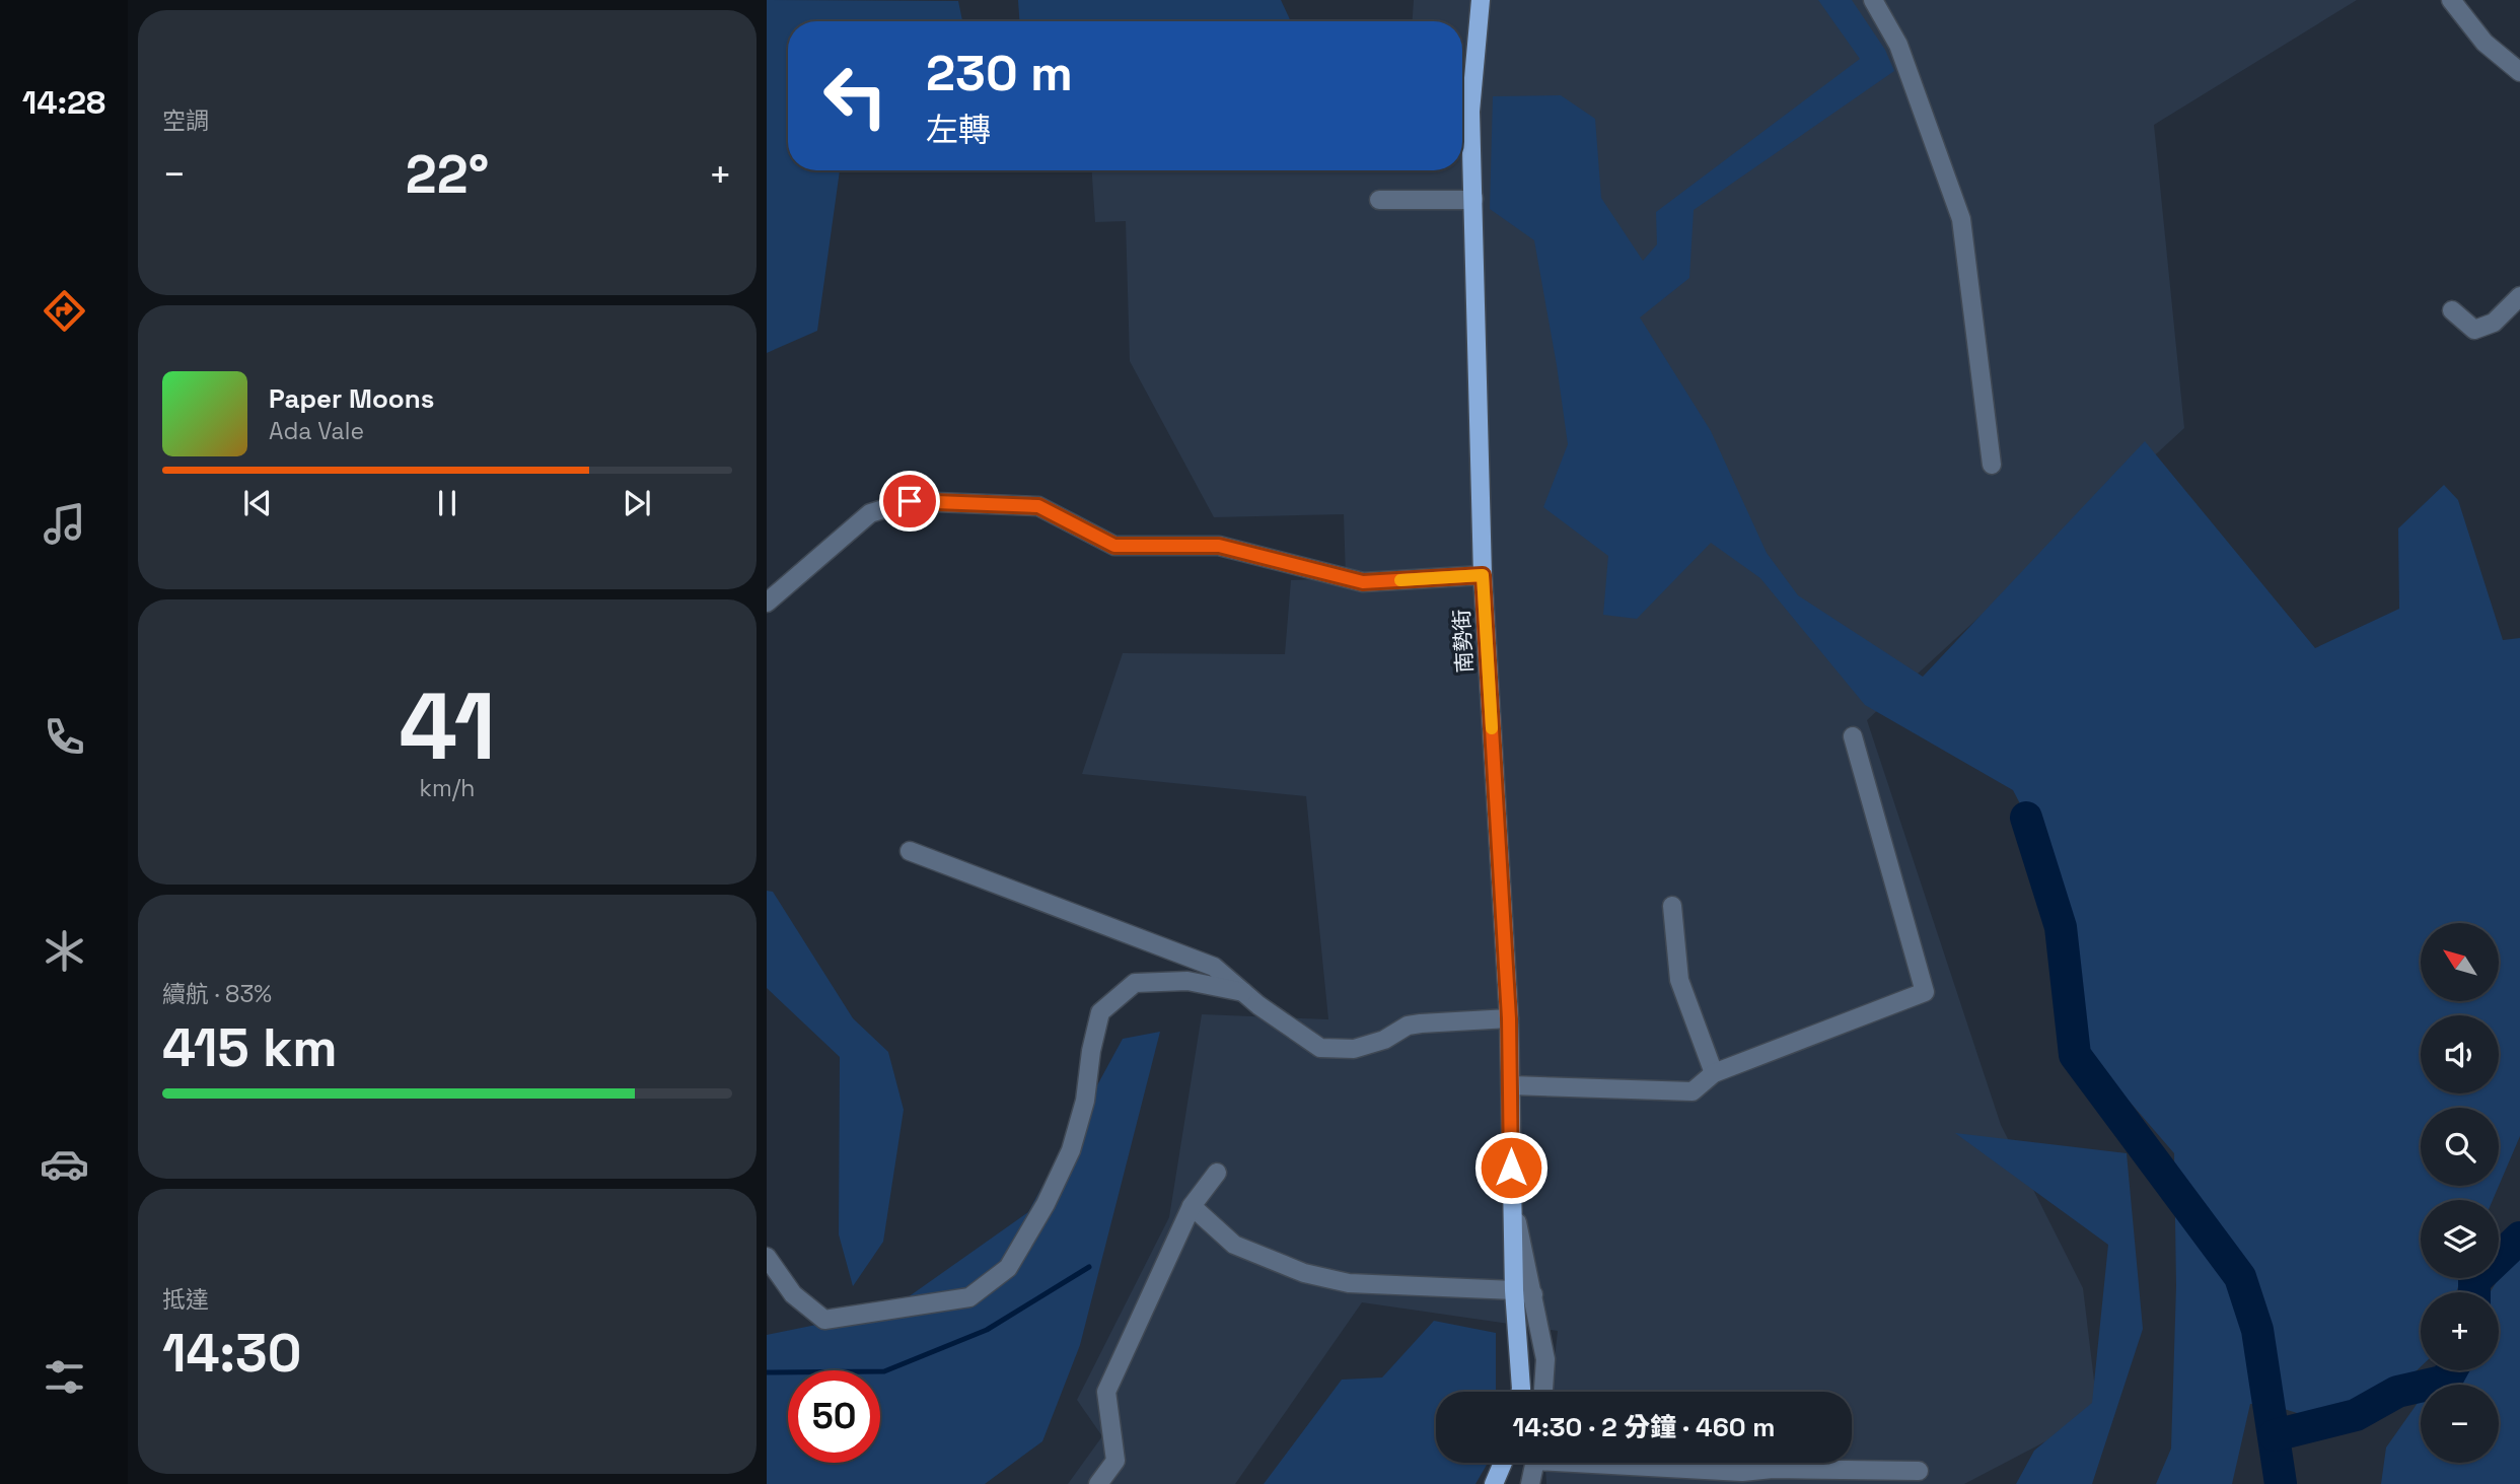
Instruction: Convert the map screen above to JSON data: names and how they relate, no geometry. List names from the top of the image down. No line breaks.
{"streets":{"main road":["南勢街"]},"north":"top left","page":{"tabs":"14:28","tile":["空調",["41","km/h"],["續航 · 83%","415 km"],["抵達","14:30"]],"turn":["230 m","左轉"],"heat":["−","22°","+"],"song":["Paper Moons","Ada Vale"],"map_buttons":["+","−"],"limit":"50","trip":"14:30 · 2 分鐘 · 460 m"}}
